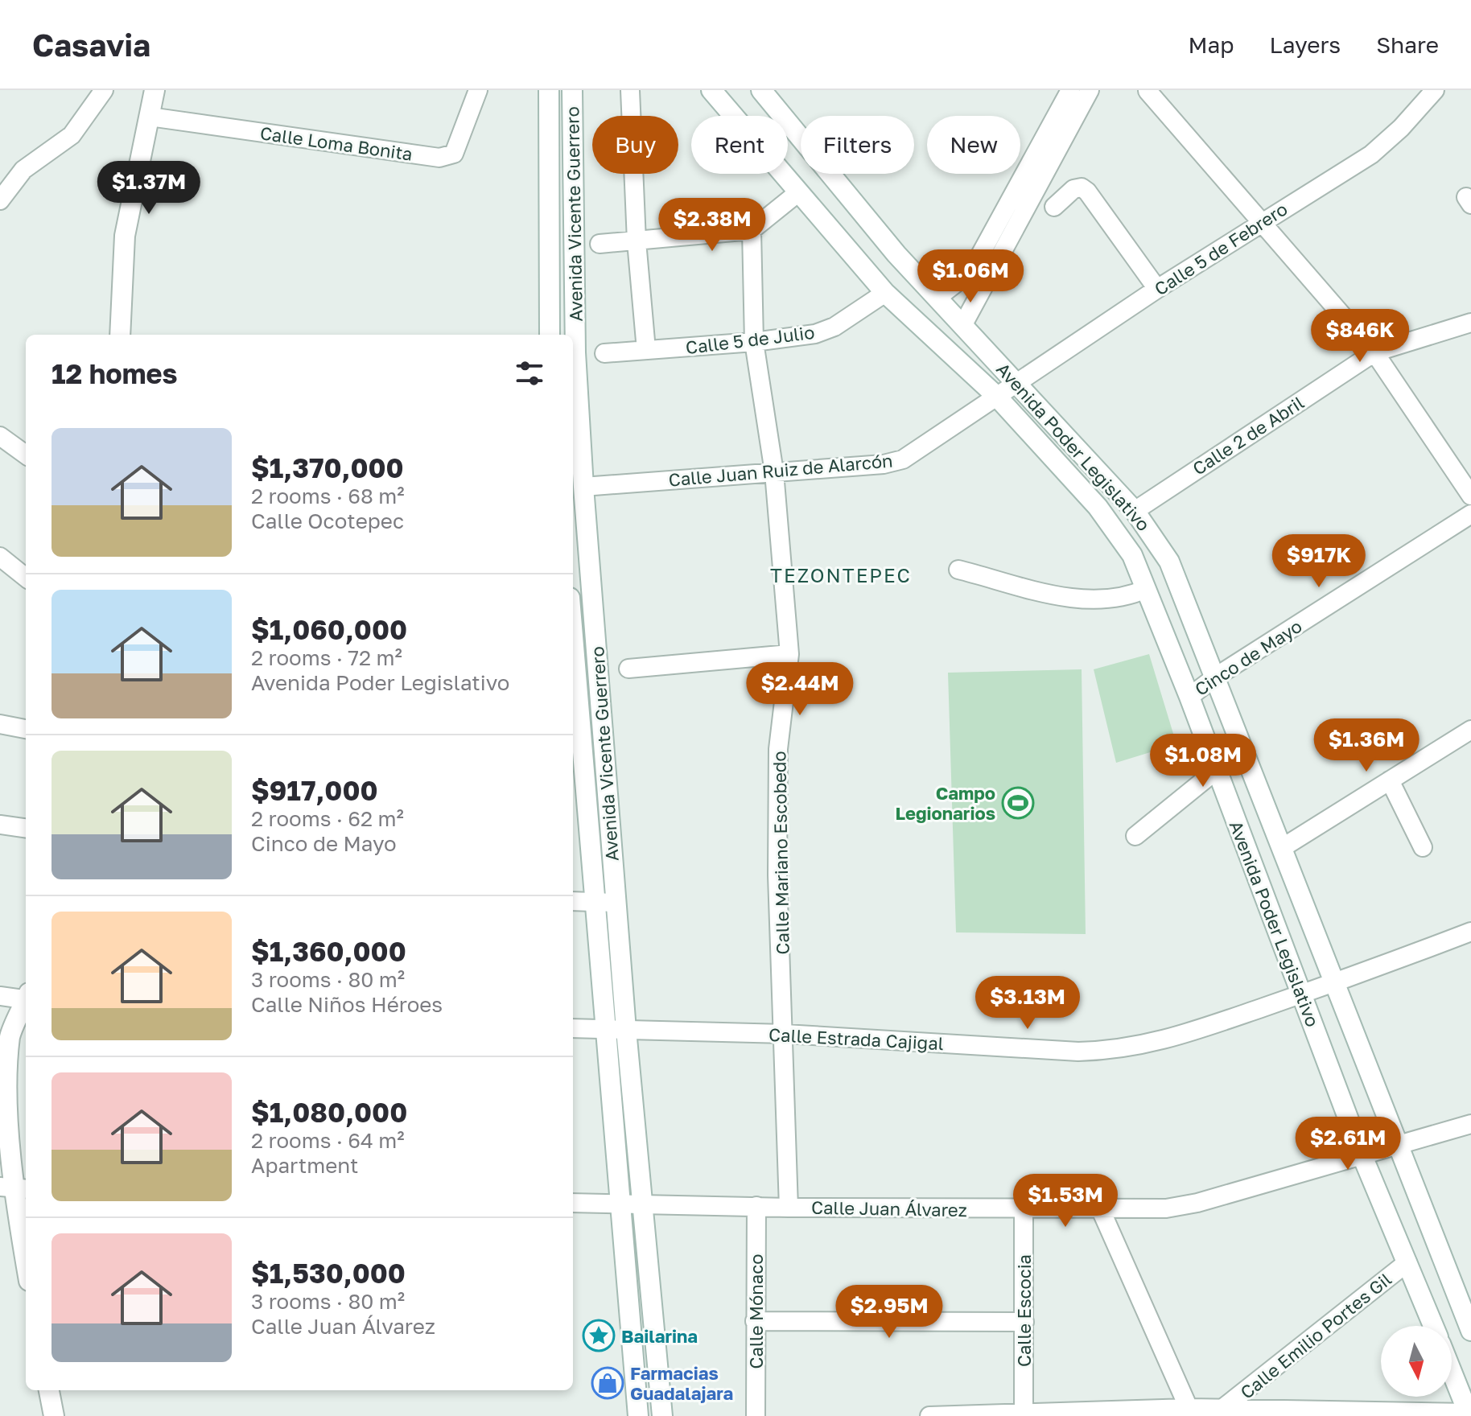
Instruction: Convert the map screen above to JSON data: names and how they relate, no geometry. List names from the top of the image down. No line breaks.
{"streets":{"main road":["Avenida Vicente Guerrero","Avenida Poder Legislativo"],"street":["Calle Loma Bonita","Calle 5 de Febrero","Calle 5 de Julio","Calle 2 de Abril","Calle Juan Ruiz de Alarcón","Cinco de Mayo","Calle Mariano Escobedo","Calle Estrada Cajigal","Calle Juan Álvarez","Calle Escocia","Calle Mónaco","Calle Emilio Portes Gil"]},"crossings":[["Avenida Vicente Guerrero","Calle Juan Ruiz de Alarcón"],["Avenida Vicente Guerrero","Calle Estrada Cajigal"],["Avenida Vicente Guerrero","Calle Juan Álvarez"],["Calle 5 de Febrero","Avenida Poder Legislativo"],["Calle 5 de Febrero","Calle Juan Ruiz de Alarcón"],["Calle 5 de Julio","Avenida Poder Legislativo"],["Calle 5 de Julio","Calle Mariano Escobedo"],["Calle 2 de Abril","Avenida Poder Legislativo"],["Avenida Poder Legislativo","Calle Juan Ruiz de Alarcón"],["Avenida Poder Legislativo","Cinco de Mayo"],["Avenida Poder Legislativo","Calle Estrada Cajigal"],["Avenida Poder Legislativo","Calle Juan Álvarez"],["Avenida Poder Legislativo","Calle Emilio Portes Gil"],["Calle Juan Ruiz de Alarcón","Calle Mariano Escobedo"],["Calle Mariano Escobedo","Calle Estrada Cajigal"],["Calle Mariano Escobedo","Calle Juan Álvarez"],["Calle Juan Álvarez","Calle Escocia"],["Calle Juan Álvarez","Calle Mónaco"]],"districts":["TEZONTEPEC"],"places":{"sports":["Campo Legionarios"],"place":["Bailarina"],"shop":["Farmacias Guadalajara"]},"north":"bottom","page":{"header":"Casavia","nav":["Map","Layers","Share"],"chip":["Buy","Rent","Filters","New"],"price":["$1.37M","$2.38M","$1.06M","$846K","$917K","$2.44M","$1.36M","$1.08M","$3.13M","$2.61M","$1.53M","$2.95M"],"heading":"12 homes","list":[{"name":"$1,370,000","note":"2 rooms · 68 m² · Calle Ocotepec"},{"name":"$1,060,000","note":"2 rooms · 72 m² · Avenida Poder Legislativo"},{"name":"$917,000","note":"2 rooms · 62 m² · Cinco de Mayo"},{"name":"$1,360,000","note":"3 rooms · 80 m² · Calle Niños Héroes"},{"name":"$1,080,000","note":"2 rooms · 64 m² · Apartment"},{"name":"$1,530,000","note":"3 rooms · 80 m² · Calle Juan Álvarez"}]}}
